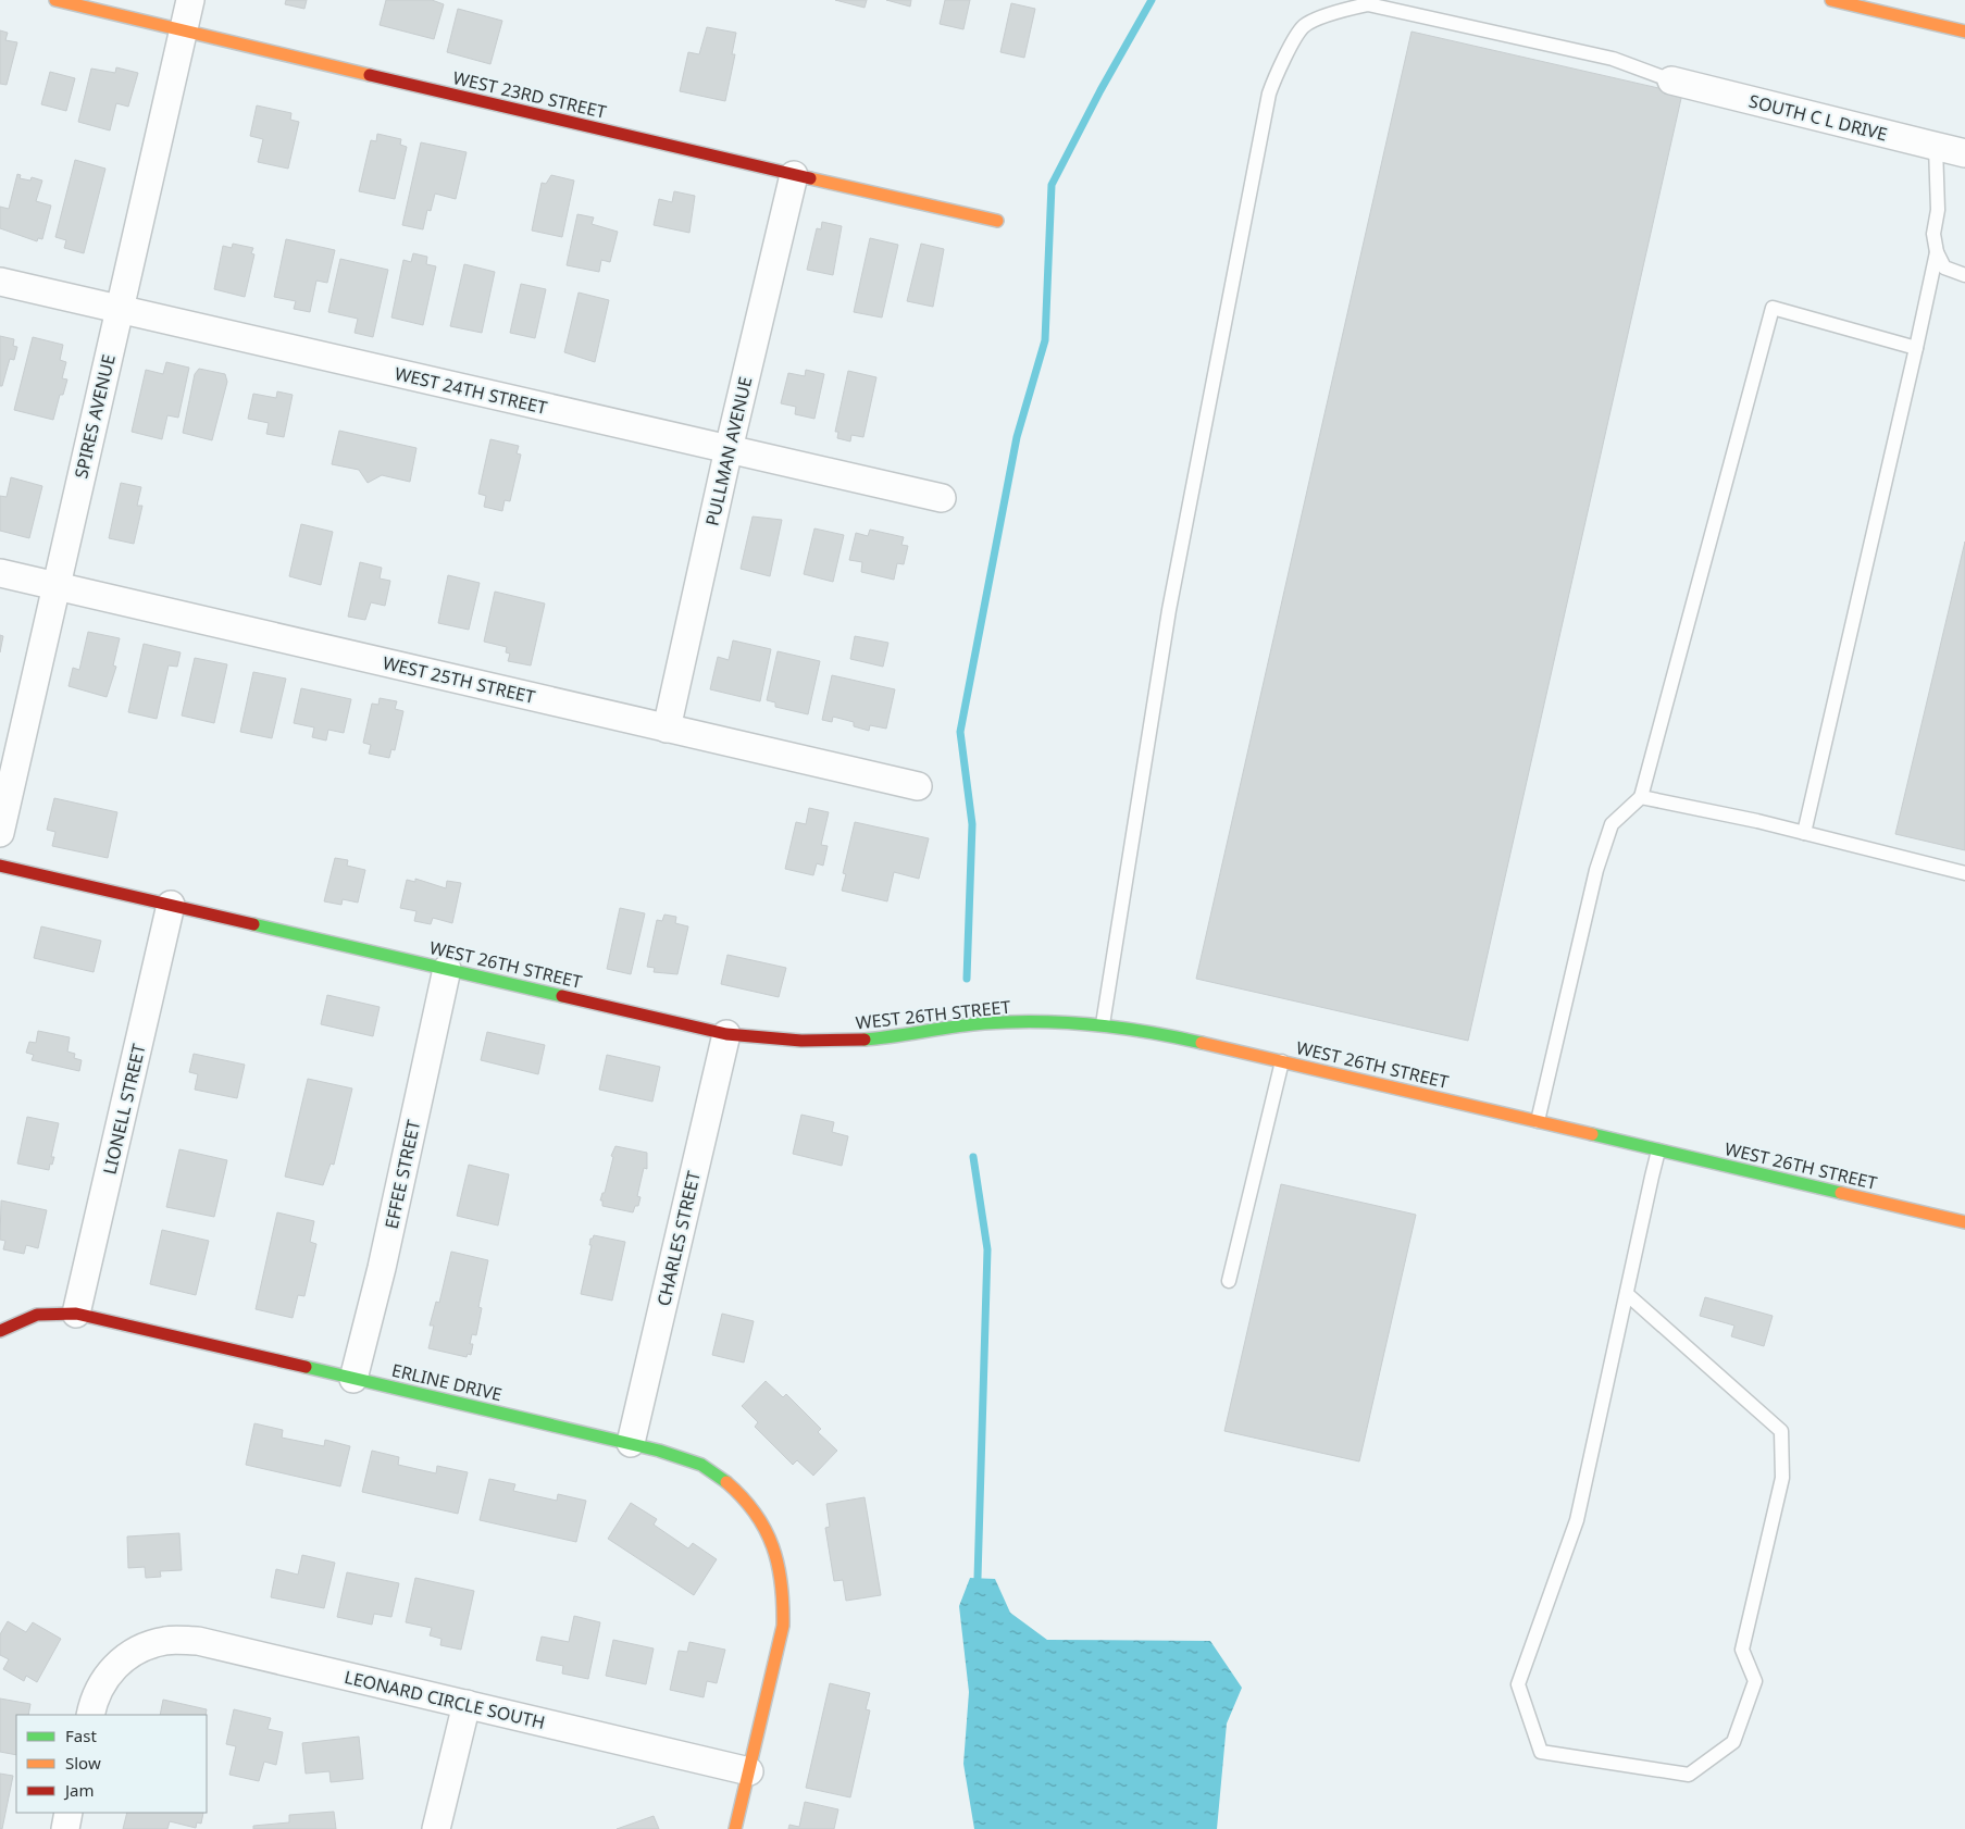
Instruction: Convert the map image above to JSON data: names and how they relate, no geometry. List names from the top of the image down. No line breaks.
{"streets":{"main road":["WEST 23RD STREET","WEST 26TH STREET","ERLINE DRIVE"],"street":["SOUTH C L DRIVE","WEST 24TH STREET","SPIRES AVENUE","PULLMAN AVENUE","WEST 25TH STREET","LIONELL STREET","EFFEE STREET","CHARLES STREET","LEONARD CIRCLE SOUTH"]},"crossings":[["WEST 23RD STREET","SPIRES AVENUE"],["WEST 23RD STREET","PULLMAN AVENUE"],["WEST 24TH STREET","SPIRES AVENUE"],["WEST 24TH STREET","PULLMAN AVENUE"],["SPIRES AVENUE","WEST 25TH STREET"],["PULLMAN AVENUE","WEST 25TH STREET"],["WEST 26TH STREET","LIONELL STREET"],["WEST 26TH STREET","EFFEE STREET"],["WEST 26TH STREET","CHARLES STREET"],["LIONELL STREET","ERLINE DRIVE"],["EFFEE STREET","ERLINE DRIVE"],["CHARLES STREET","ERLINE DRIVE"],["ERLINE DRIVE","LEONARD CIRCLE SOUTH"]],"legend":["Fast","Slow","Jam"]}
